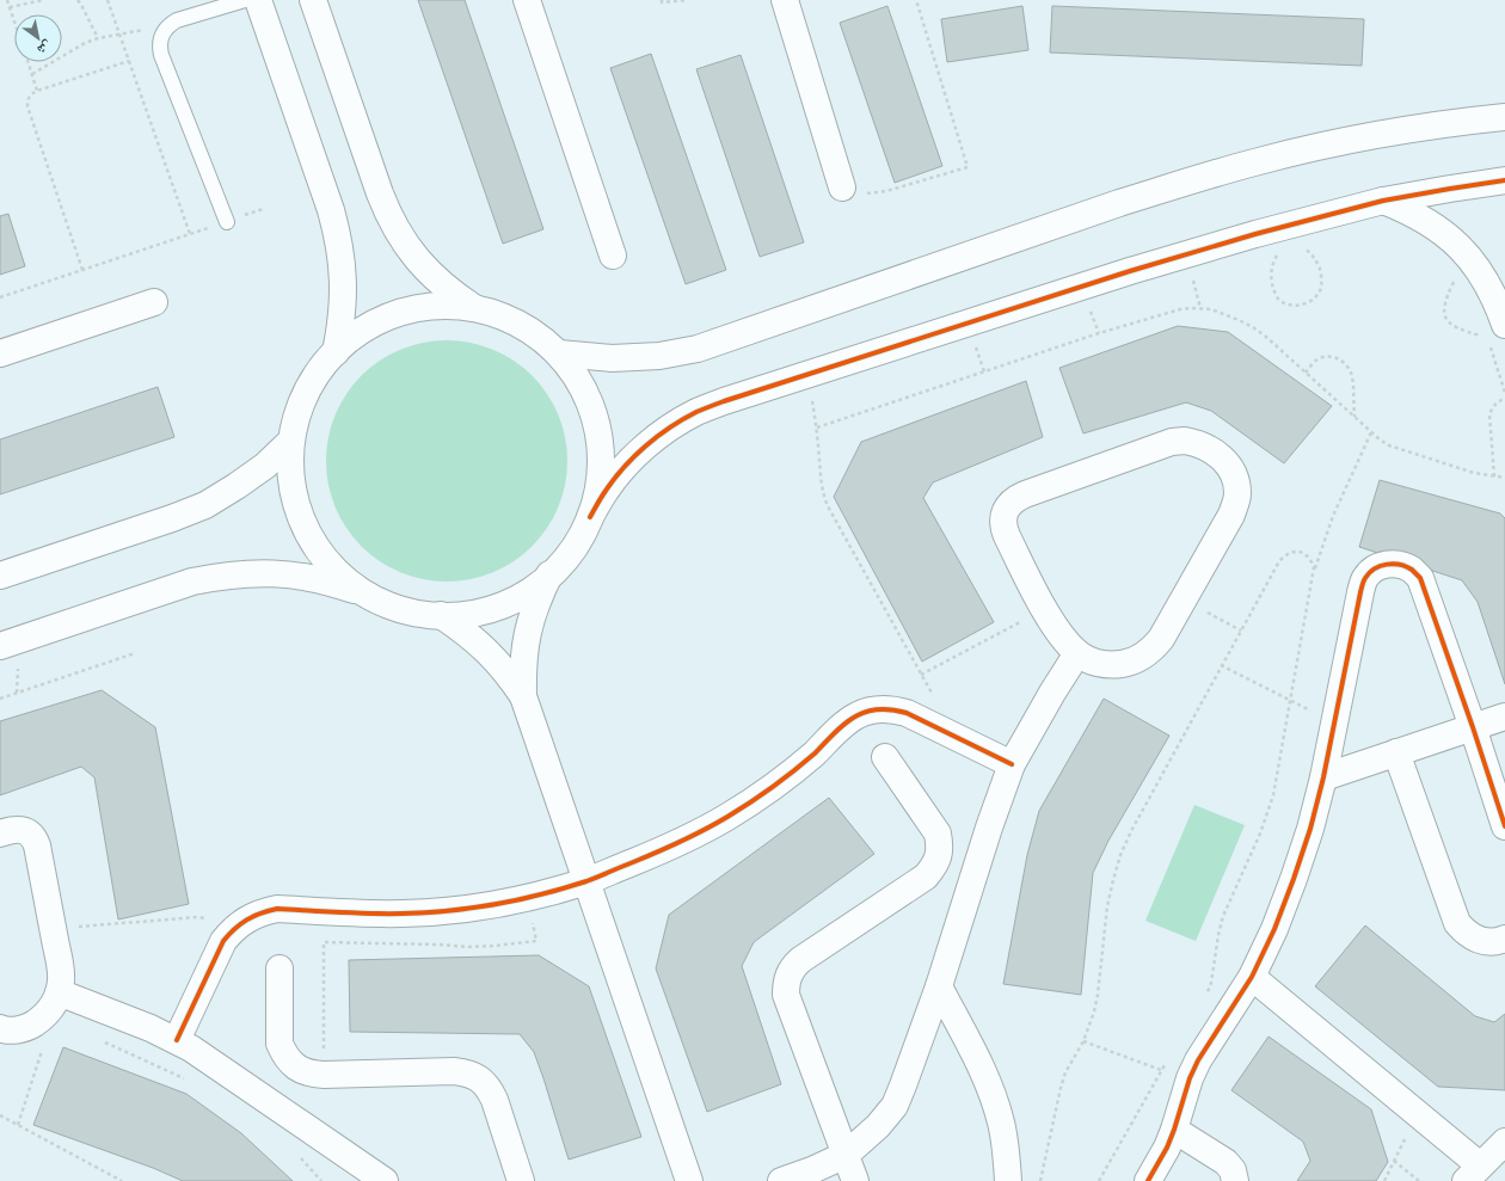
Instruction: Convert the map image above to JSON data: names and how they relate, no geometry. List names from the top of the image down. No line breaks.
{"north":"bottom right"}
